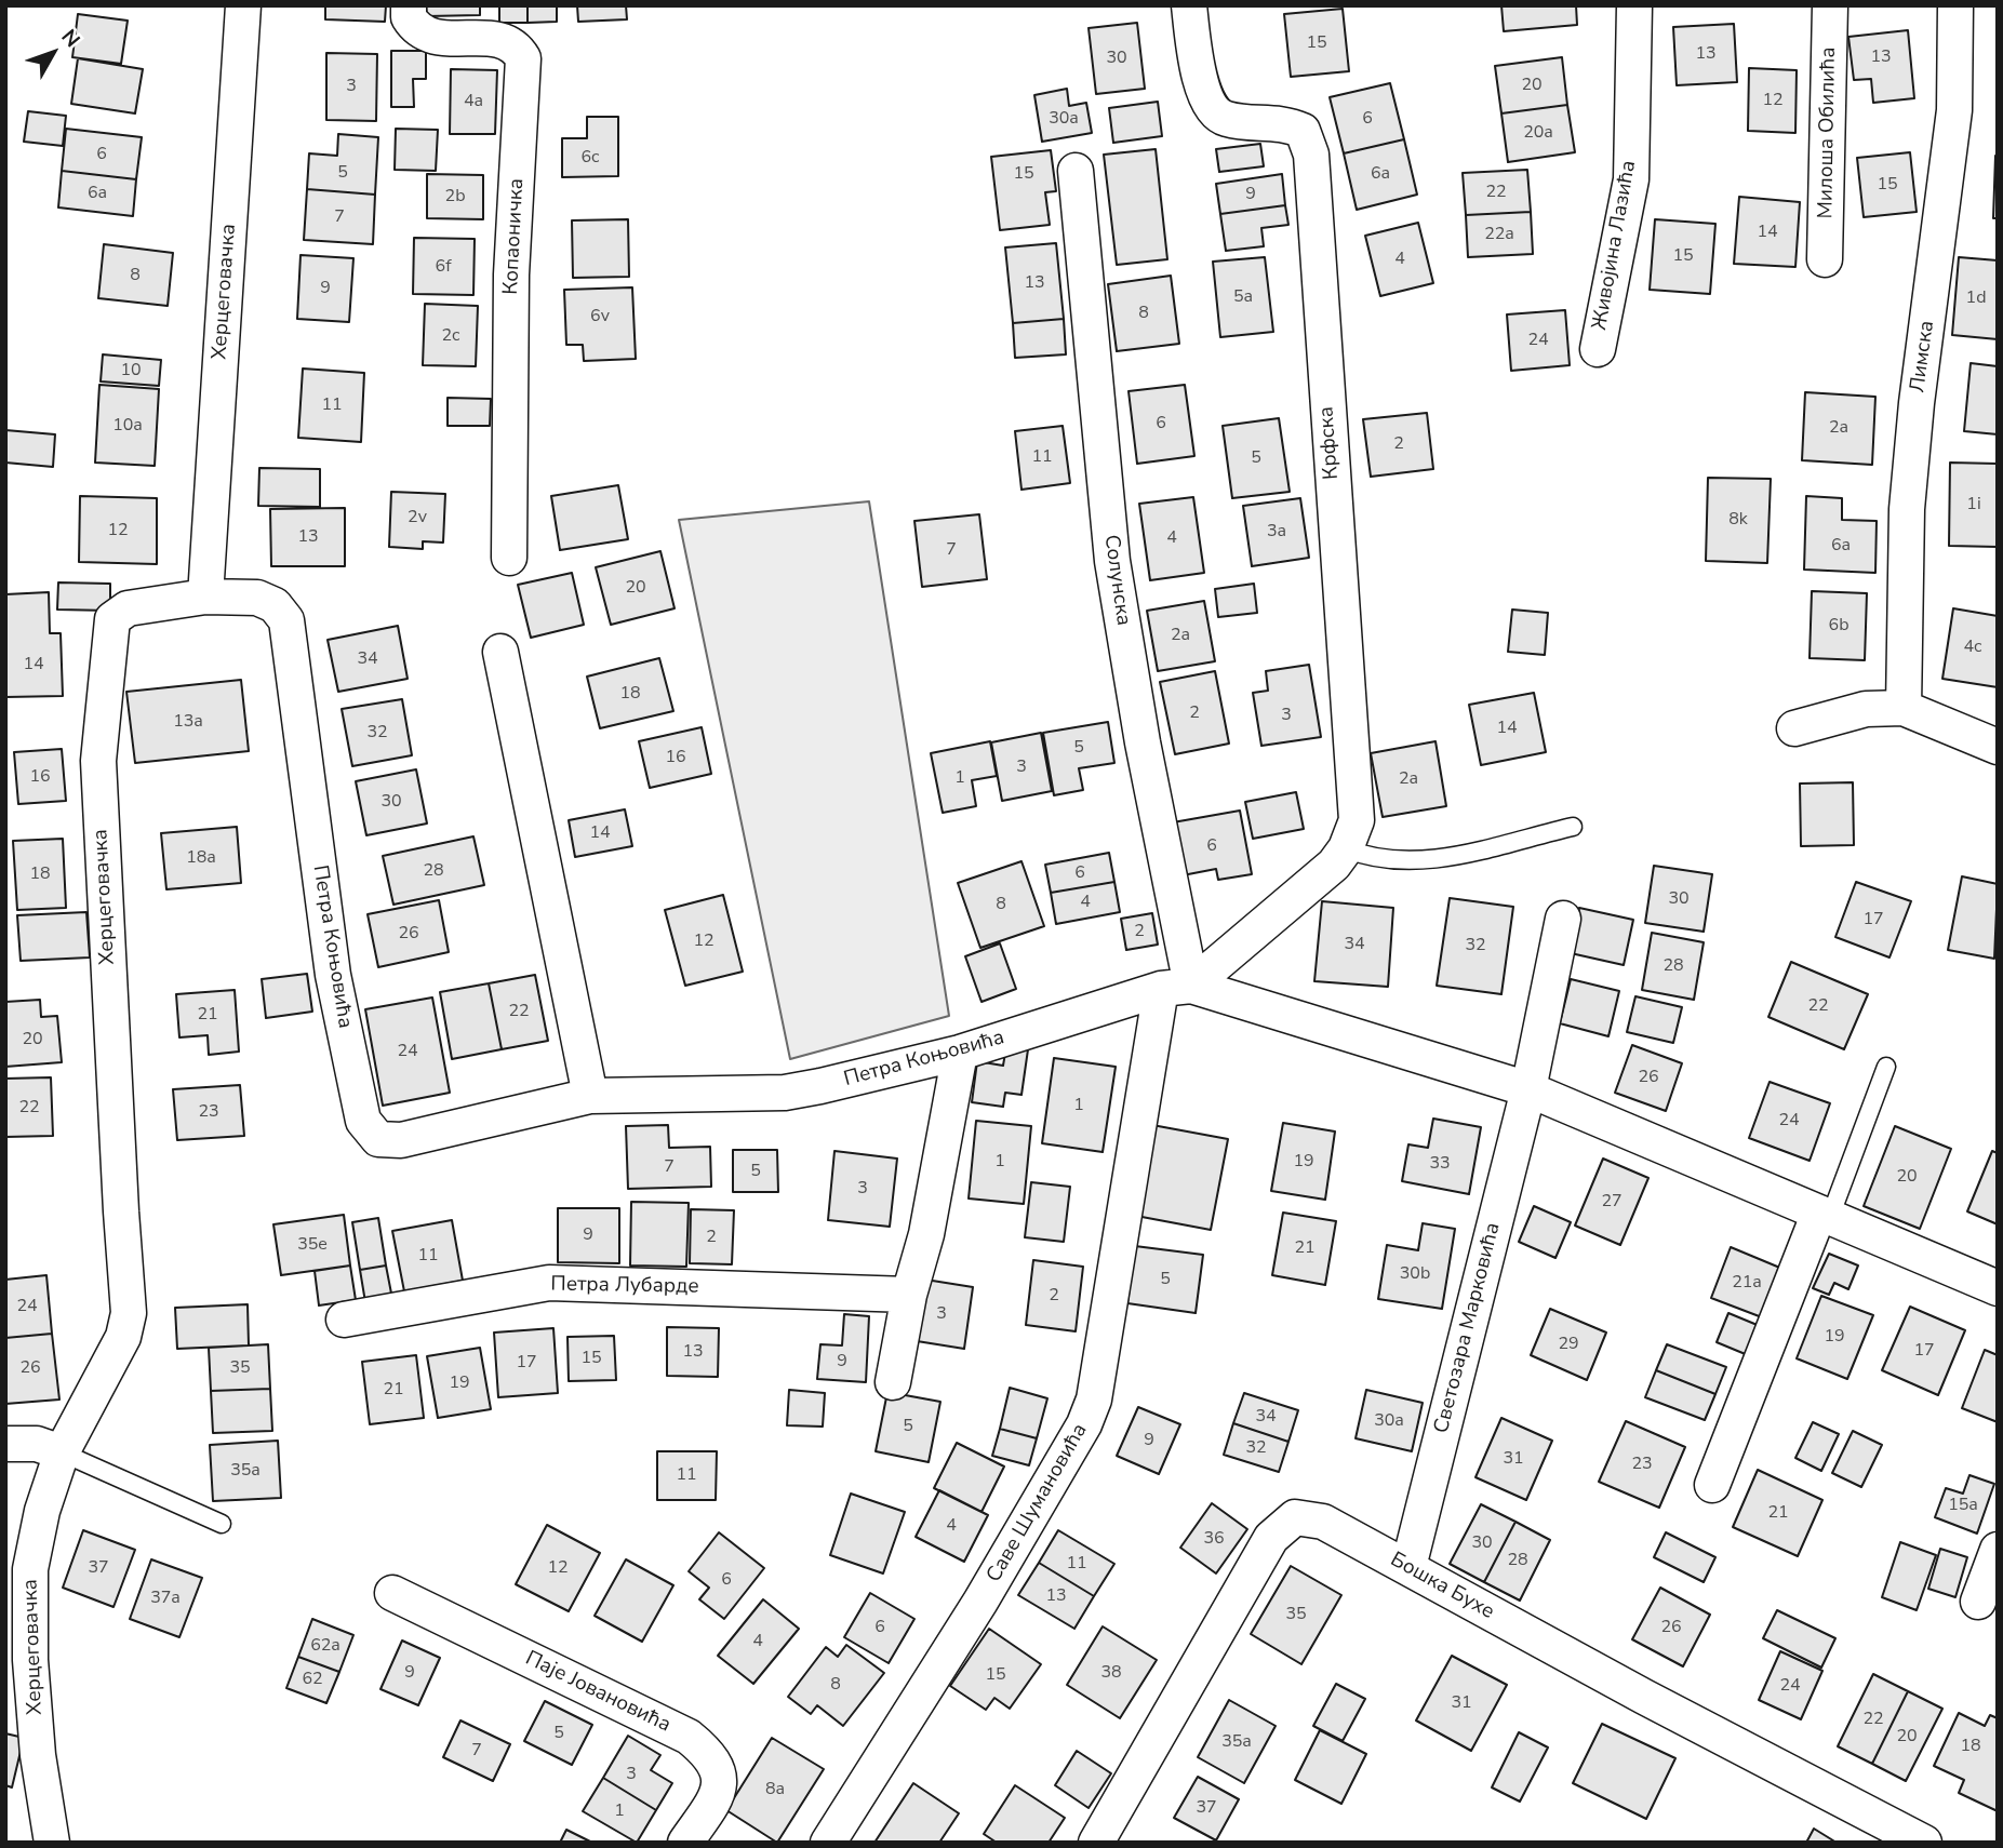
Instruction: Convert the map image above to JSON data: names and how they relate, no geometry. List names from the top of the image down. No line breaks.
{"streets":{"street":["Милоша Обилића","Копаоничка","Живојина Лазића","Херцеговачка","Лимска","Крфска","Солунска","Петра Коњовића","Петра Лубарде","Светозара Марковића","Саве Шумановића","Бошка Бухе","Паје Јовановића"]},"crossings":[["Херцеговачка","Петра Коњовића"],["Солунска","Петра Коњовића"],["Солунска","Саве Шумановића"],["Петра Коњовића","Саве Шумановића"],["Светозара Марковића","Бошка Бухе"]],"house_numbers":["15","13","13","30","20","3","12","4a","30a","6","20a","6","6c","5","15","6a","15","22","6a","9","2b","7","14","22a","15","4","6f","8","13","9","5a","1d","8","6v","2c","24","10","11","6","10a","2a","2","11","5","1i","2v","8k","12","3a","13","4","6a","7","20","6b","2a","4c","34","14","18","2","3","13a","14","32","5","16","3","16","1","2a","30","14","6","18a","28","6","18","30","4","8","17","2","26","12","34","32","28","22","22","21","20","24","26","1","22","23","24","1","19","33","7","5","20","3","27","9","2","35e","21","11","30b","5","21a","2","24","3","19","29","17","13","15","9","17","26","35","19","21","34","30a","5","9","32","31","23","35a","11","15a","21","4","36","30","28","11","37","12","6","13","37a","35","6","26","4","62a","9","38","15","62","8","24","31","22","5","20","35a","18","7","3","8a","37","1"],"north":"top right"}
